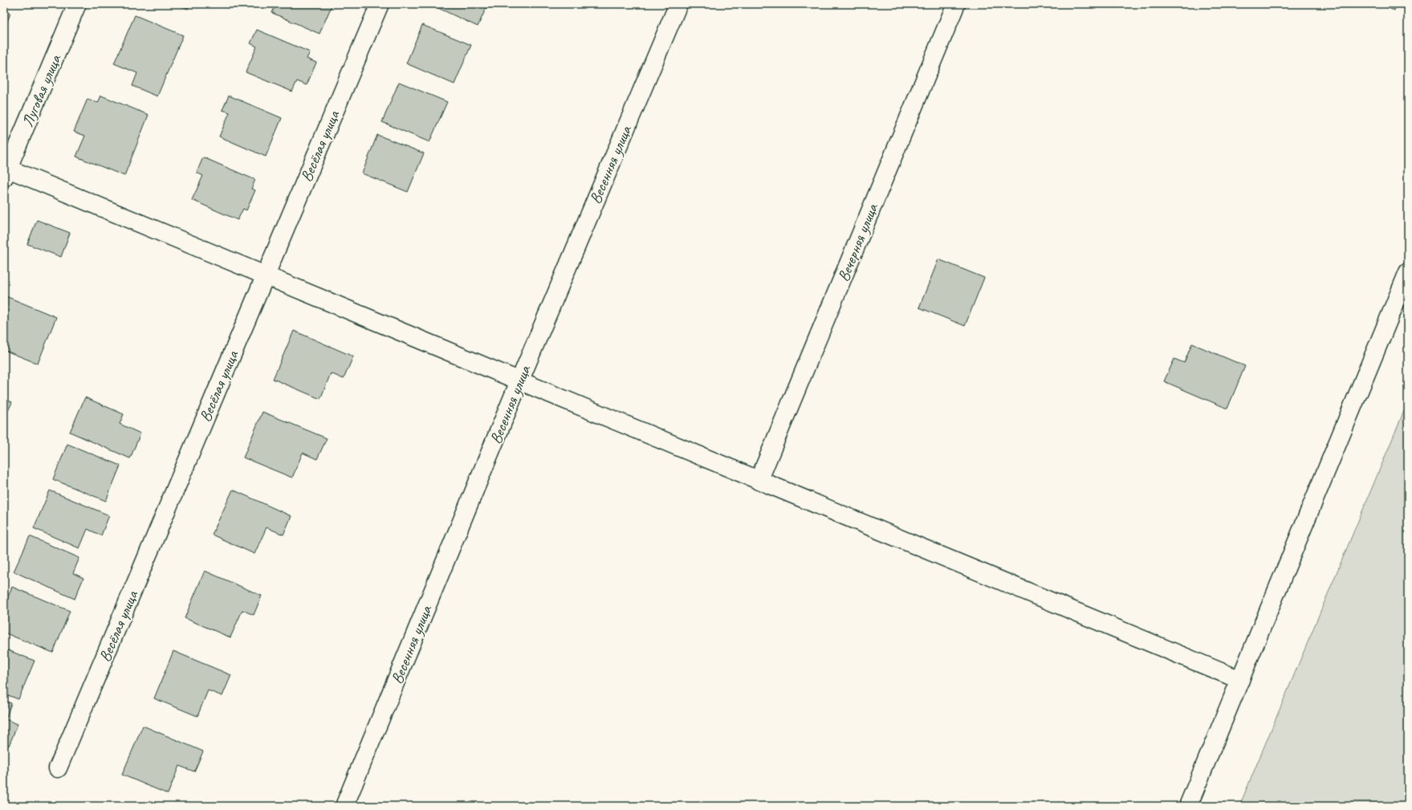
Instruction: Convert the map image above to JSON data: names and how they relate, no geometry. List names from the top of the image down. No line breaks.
{"streets":{"street":["Луговая улица","Весёлая улица","Весенняя улица","Вечерняя улица"]}}
